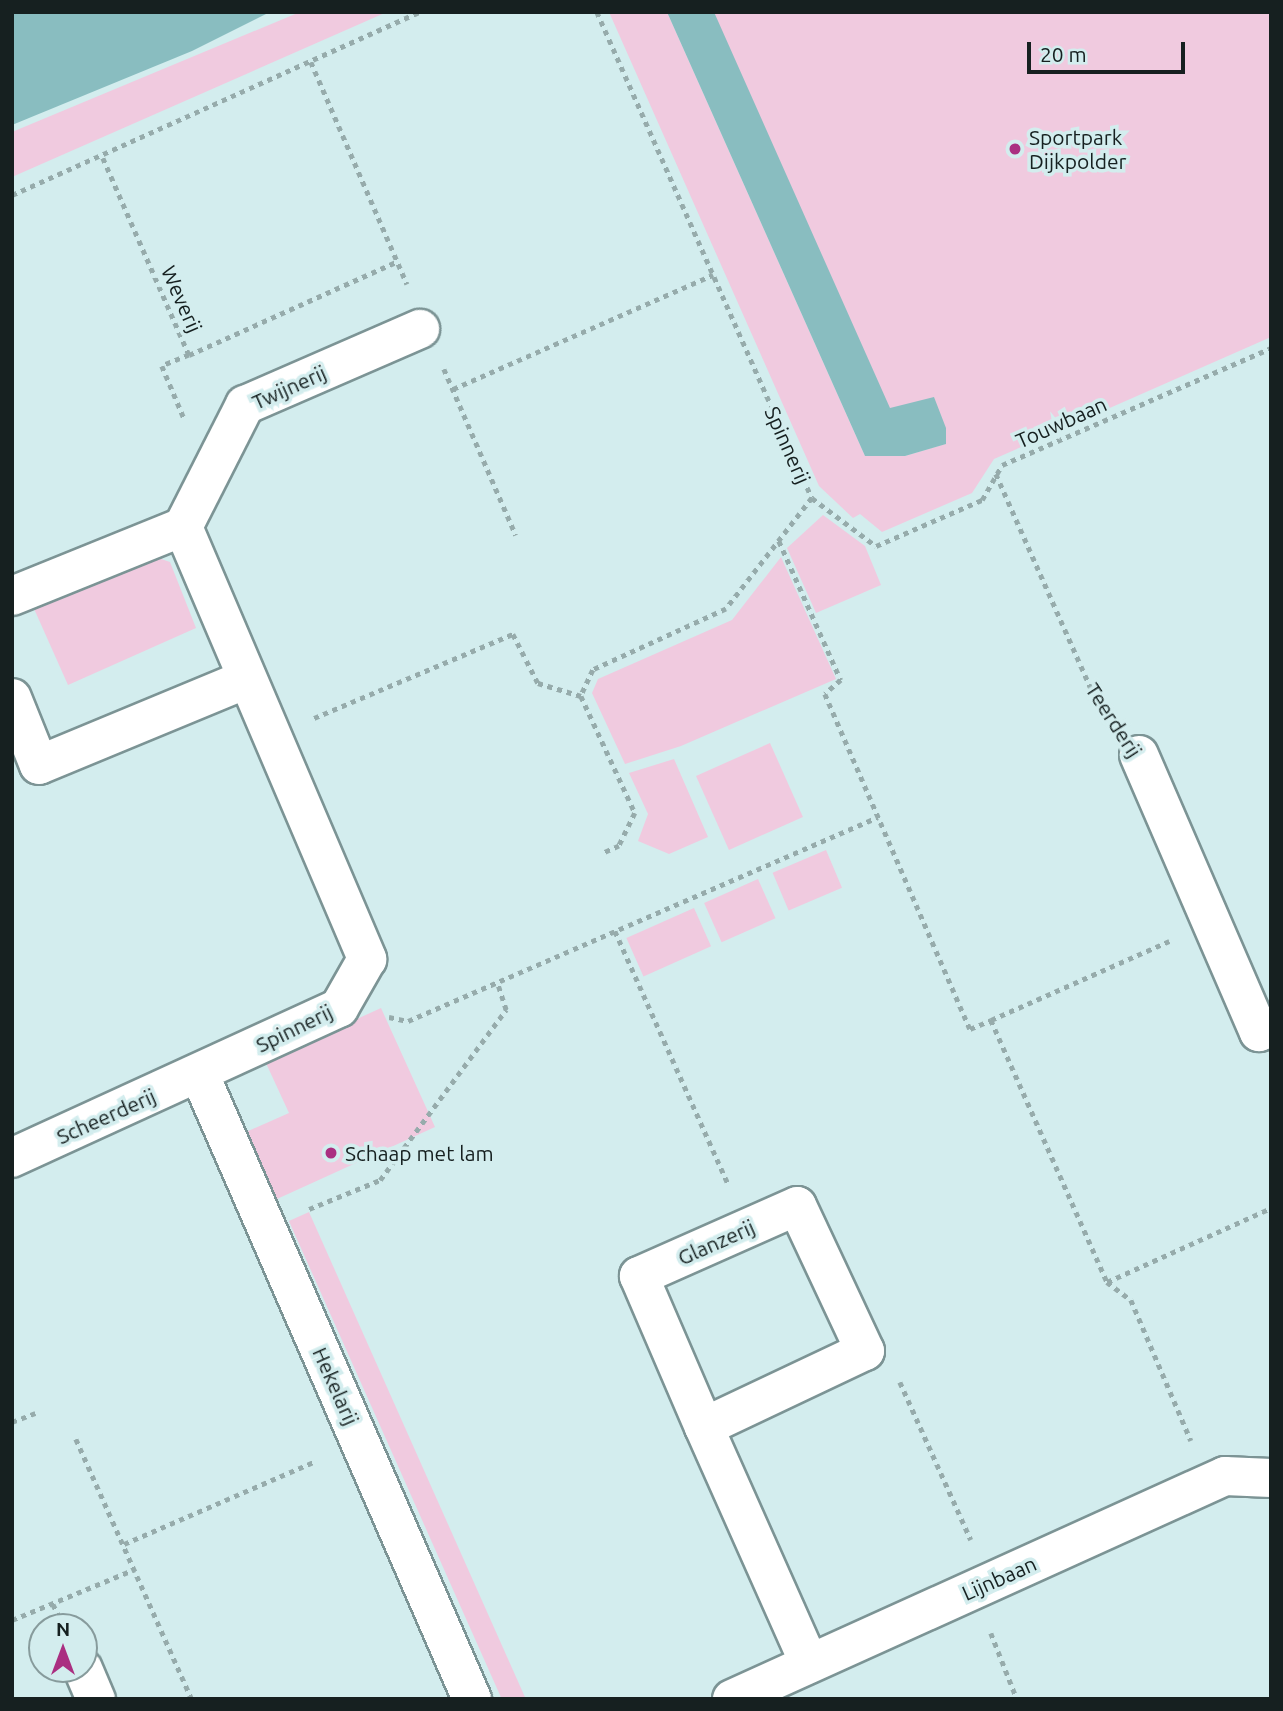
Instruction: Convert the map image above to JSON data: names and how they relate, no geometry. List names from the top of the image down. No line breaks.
{"streets":{"street":["Twijnerij","Spinnerij","Teerderij","Scheerderij","Glanzerij","Hekelarij","Lijnbaan"],"path":["Weverij","Touwbaan"]},"crossings":[["Weverij","Twijnerij"],["Touwbaan","Spinnerij"],["Touwbaan","Teerderij"],["Spinnerij","Scheerderij"],["Spinnerij","Hekelarij"],["Scheerderij","Hekelarij"],["Glanzerij","Lijnbaan"]],"places":["Sportpark Dijkpolder","Schaap met lam"],"scale_bar":"20 m","north":"top"}
